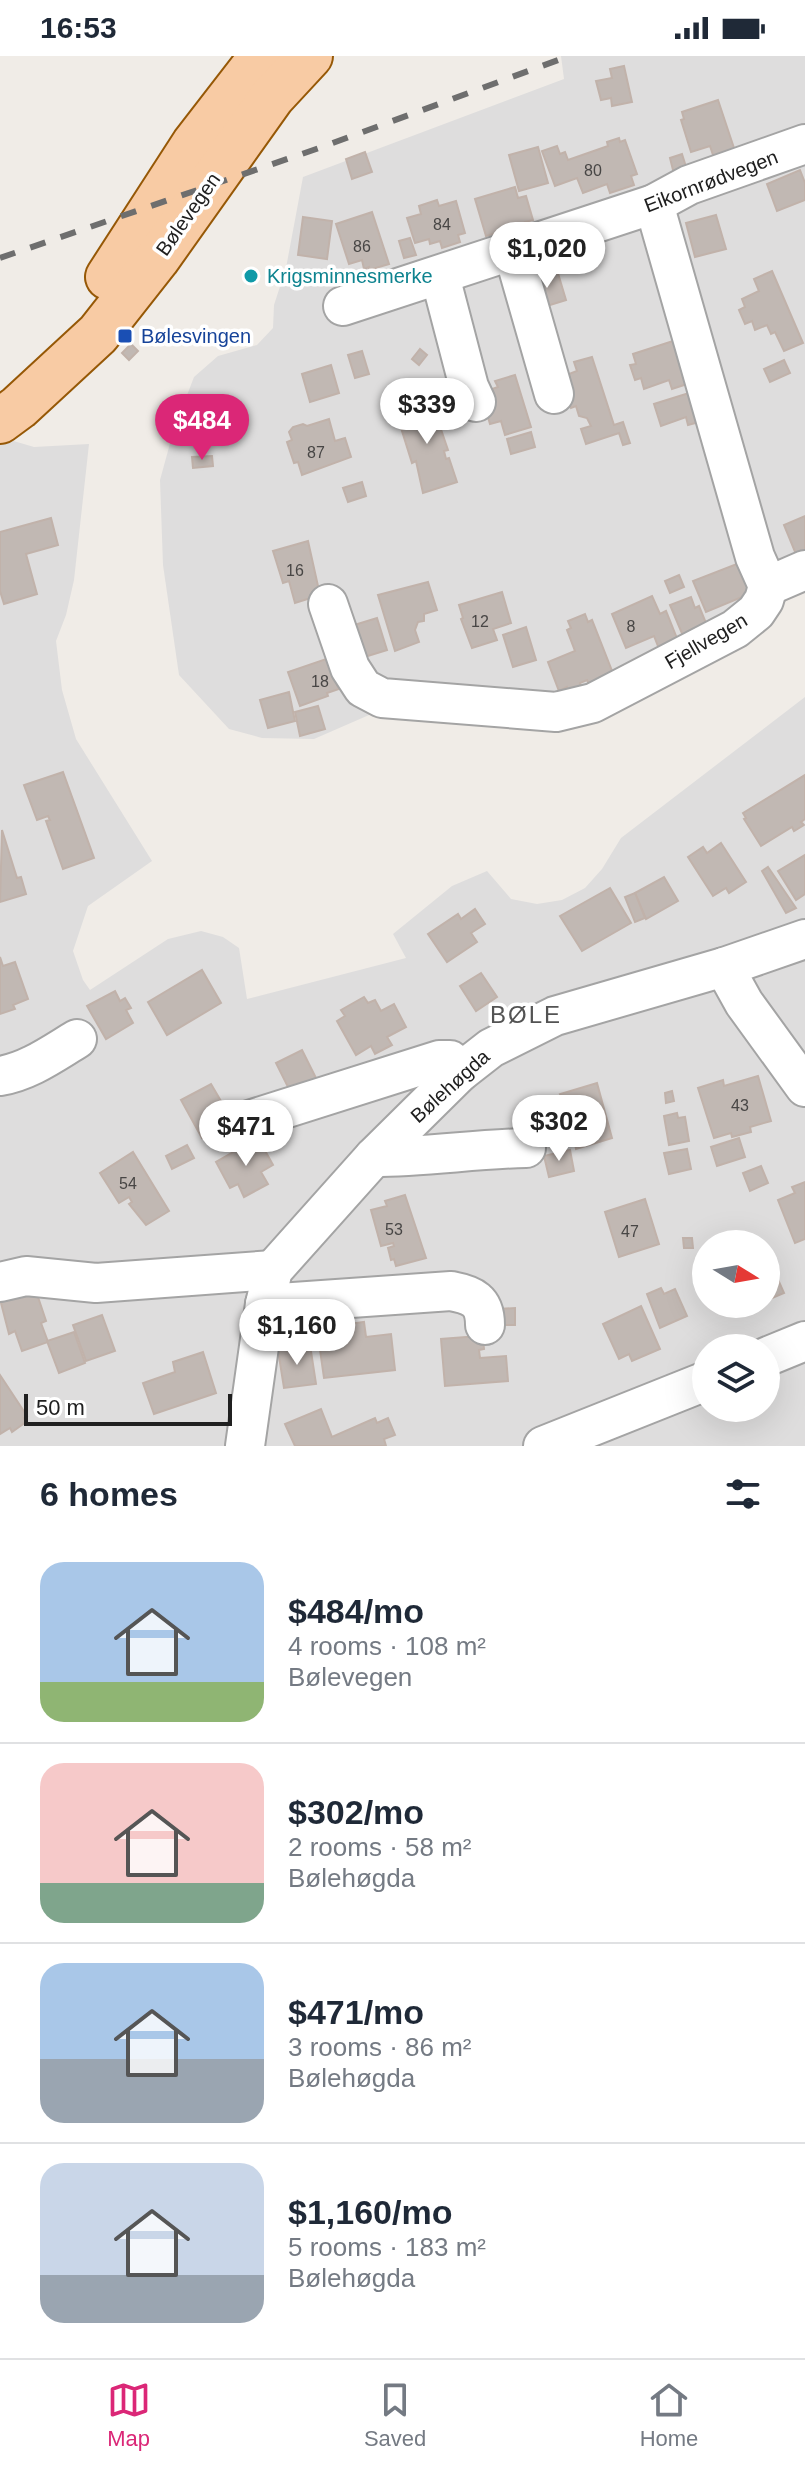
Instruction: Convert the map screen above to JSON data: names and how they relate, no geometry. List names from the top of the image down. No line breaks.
{"streets":{"main road":["Bølevegen"],"street":["Eikornrødvegen","Fjellvegen","Bølehøgda"]},"crossings":[["Eikornrødvegen","Fjellvegen"]],"districts":["BØLE"],"places":{"other":["Krigsminnesmerke"],"transit":["Bølesvingen"]},"house_numbers":["80","84","86","87","16","12","8","18","43","54","53","47"],"scale_bar":"50 m","north":"right","page":{"status":"16:53","price":["$1,020","$339","$484","$302","$471","$1,160"],"scale":"50 m","heading":"6 homes","list":[{"name":"$484/mo","note":"4 rooms · 108 m² · Bølevegen"},{"name":"$302/mo","note":"2 rooms · 58 m² · Bølehøgda"},{"name":"$471/mo","note":"3 rooms · 86 m² · Bølehøgda"},{"name":"$1,160/mo","note":"5 rooms · 183 m² · Bølehøgda"}],"tabs":["Map","Saved","Home"]}}
